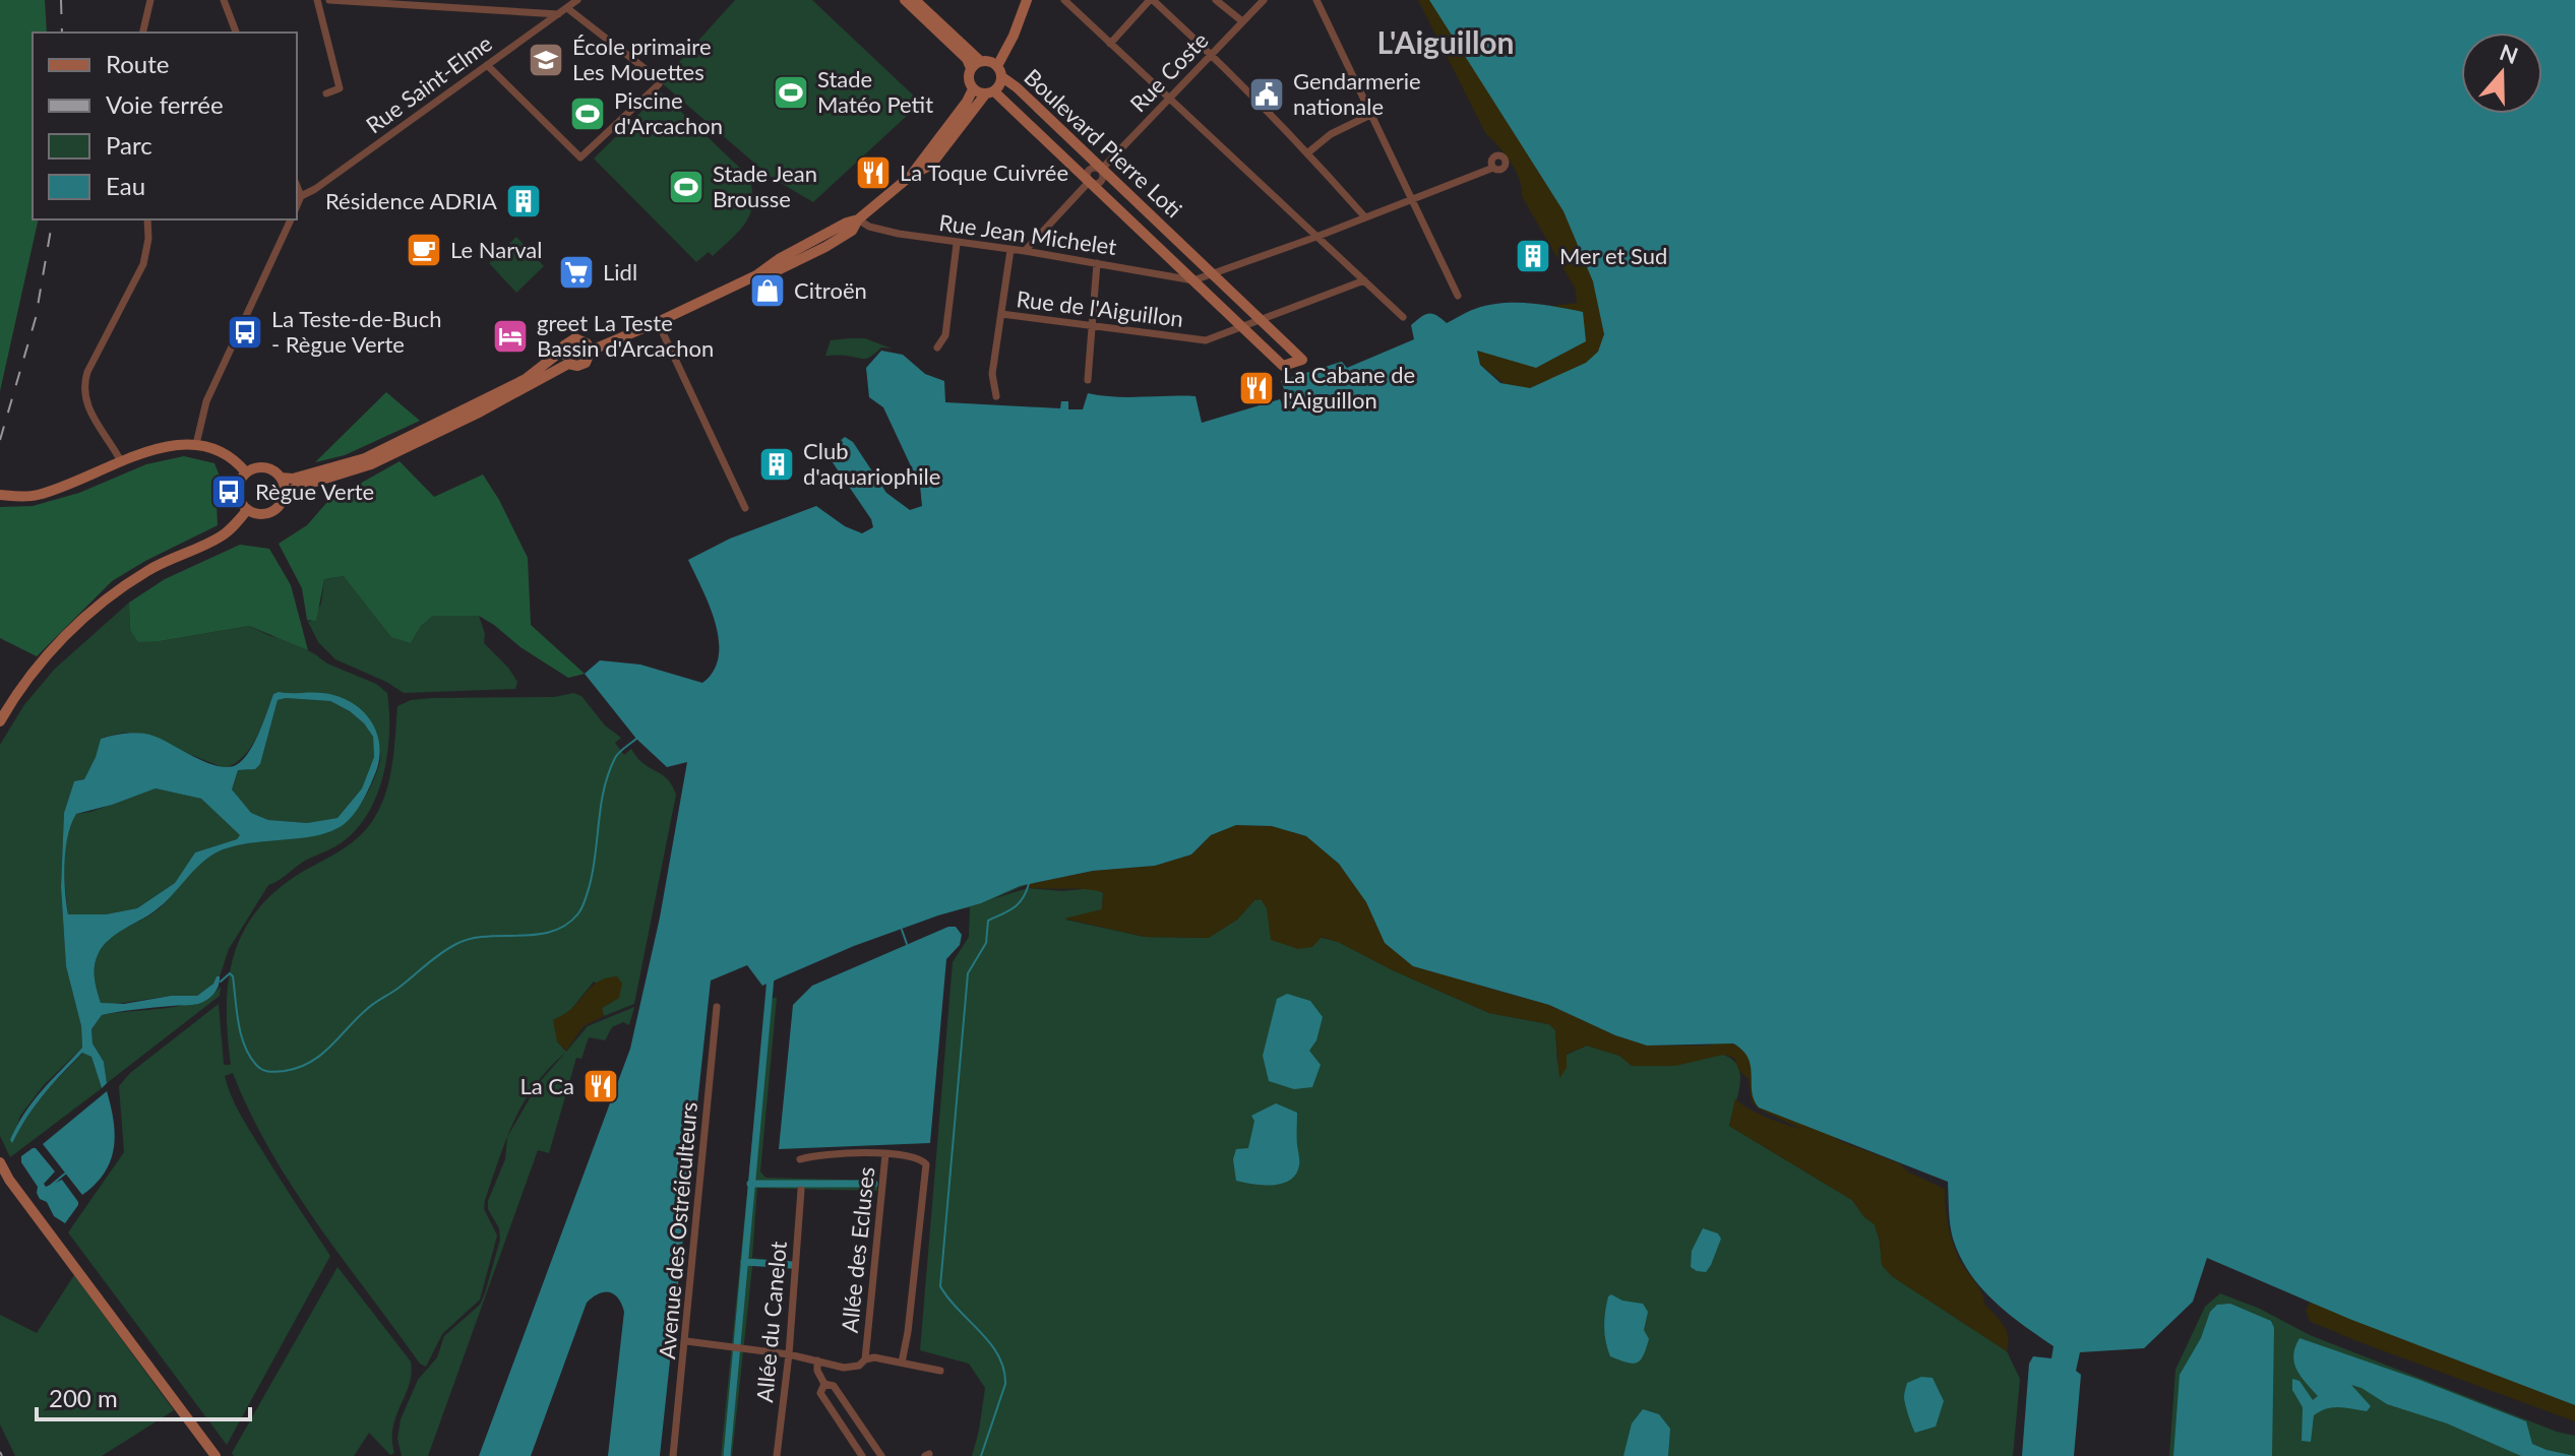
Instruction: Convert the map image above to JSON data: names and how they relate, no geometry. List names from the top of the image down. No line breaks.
{"streets":{"main road":["Boulevard Pierre Loti"],"street":["Rue Coste","Rue Saint-Elme","Rue Jean Michelet","Rue de l'Aiguillon","Avenue des Ostréiculteurs","Allée des Ecluses","Allée du Canelot"]},"crossings":[["Rue Coste","Boulevard Pierre Loti"],["Boulevard Pierre Loti","Rue Jean Michelet"],["Boulevard Pierre Loti","Rue de l'Aiguillon"],["Avenue des Ostréiculteurs","Allée des Ecluses"],["Allée des Ecluses","Allée du Canelot"]],"districts":["L'Aiguillon"],"places":{"school or university":["École primaire Les Mouettes"],"sports":["Stade Matéo Petit","Piscine d'Arcachon","Stade Jean Brousse"],"public building":["Gendarmerie nationale"],"restaurant":["La Toque Cuivrée","La Cabane de l'Aiguillon","La Ca"],"building":["Résidence ADRIA","Mer et Sud","Club d'aquariophile"],"cafe":["Le Narval"],"supermarket":["Lidl"],"shop":["Citroën"],"bus stop":["La Teste-de-Buch - Règue Verte","Règue Verte"],"hotel":["greet La Teste Bassin d'Arcachon"]},"legend":["Route","Voie ferrée","Parc","Eau"],"scale_bar":"200 m","north":"top"}
